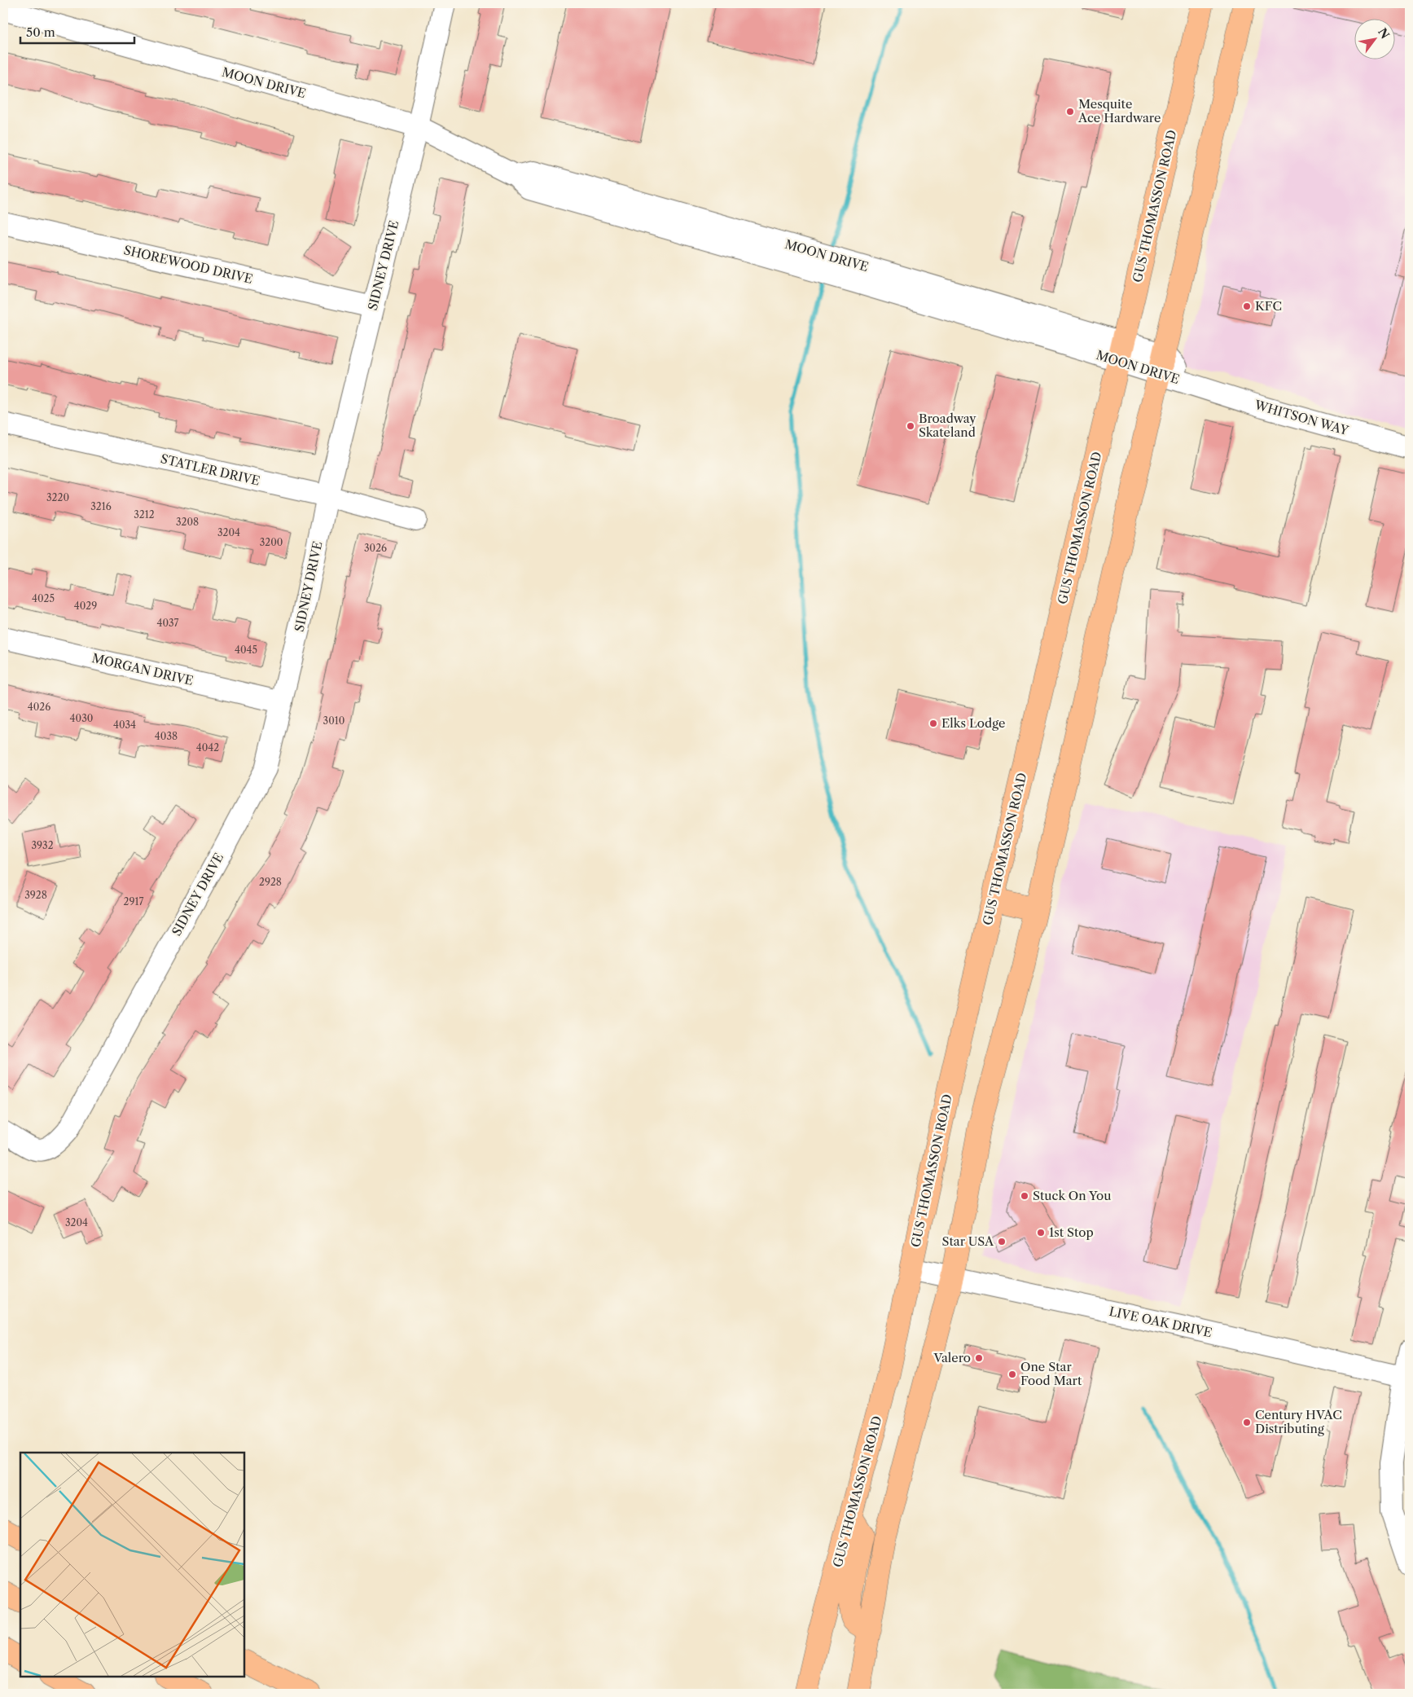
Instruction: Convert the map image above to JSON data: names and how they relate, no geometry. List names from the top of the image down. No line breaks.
{"streets":{"main road":["GUS THOMASSON ROAD"],"street":["MOON DRIVE","SHOREWOOD DRIVE","SIDNEY DRIVE","WHITSON WAY","STATLER DRIVE","MORGAN DRIVE","LIVE OAK DRIVE"]},"crossings":[["MOON DRIVE","GUS THOMASSON ROAD"],["MOON DRIVE","SIDNEY DRIVE"],["MOON DRIVE","WHITSON WAY"],["GUS THOMASSON ROAD","LIVE OAK DRIVE"],["SHOREWOOD DRIVE","SIDNEY DRIVE"],["SIDNEY DRIVE","STATLER DRIVE"],["SIDNEY DRIVE","MORGAN DRIVE"]],"places":["Mesquite Ace Hardware","KFC","Broadway Skateland","Elks Lodge","Stuck On You","1st Stop","Star USA","Valero","One Star Food Mart","Century HVAC Distributing"],"house_numbers":["3220","3216","3212","3208","3204","3200","3026","4025","4029","4037","4045","4026","4030","3010","4034","4038","4042","3932","2928","3928","2917","3204"],"scale_bar":"50 m","north":"top right"}
